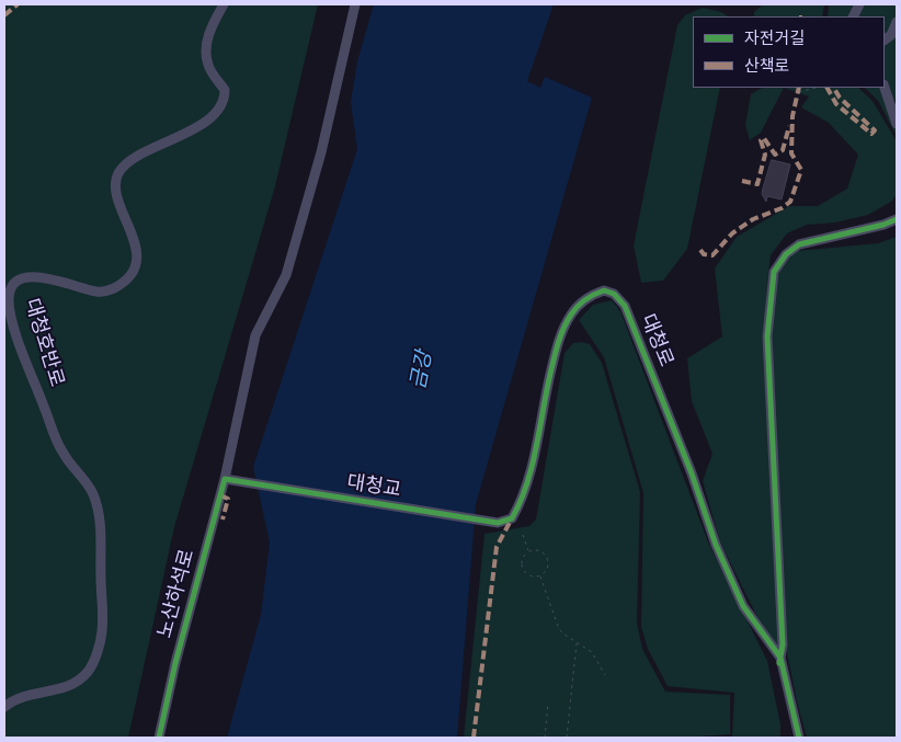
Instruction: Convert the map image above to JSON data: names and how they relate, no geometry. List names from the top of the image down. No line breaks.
{"streets":{"street":["대청로","대청호반로","대청교","노산하석로"]},"crossings":[["대청로","대청교"],["대청교","노산하석로"]],"water":["금강"],"legend":["자전거길","산책로"]}
